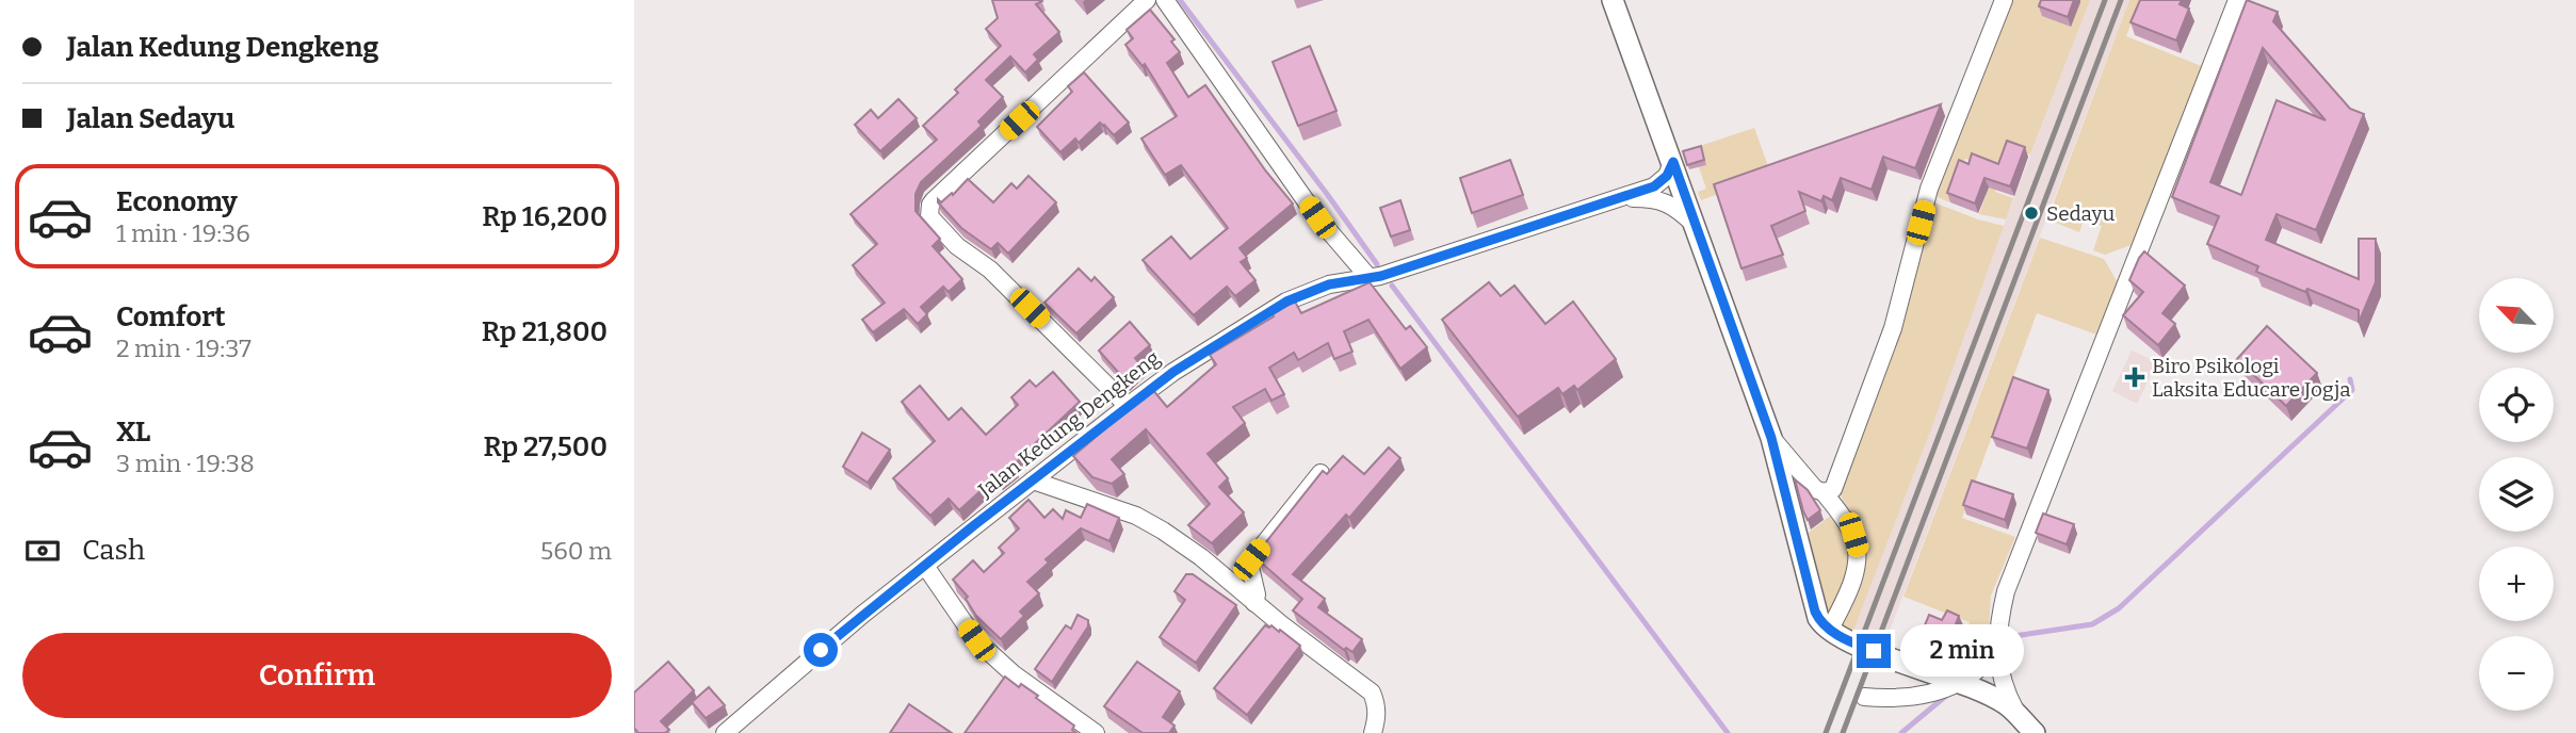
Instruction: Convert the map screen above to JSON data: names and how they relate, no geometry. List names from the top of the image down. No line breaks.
{"streets":{"street":["Jalan Kedung Dengkeng"]},"places":{"other":["Sedayu"],"health":["Biro Psikologi Laksita Educare Jogja"]},"north":"top left","page":{"banner":["Jalan Kedung Dengkeng","Jalan Sedayu"],"list":[{"name":"Economy","note":"1 min · 19:36","value":"Rp 16,200"},{"name":"Comfort","note":"2 min · 19:37","value":"Rp 21,800"},{"name":"XL","note":"3 min · 19:38","value":"Rp 27,500"}],"map_buttons":["+","−"],"pay":["Cash","560 m"],"buttons":"Confirm","bubble":"2 min"}}
